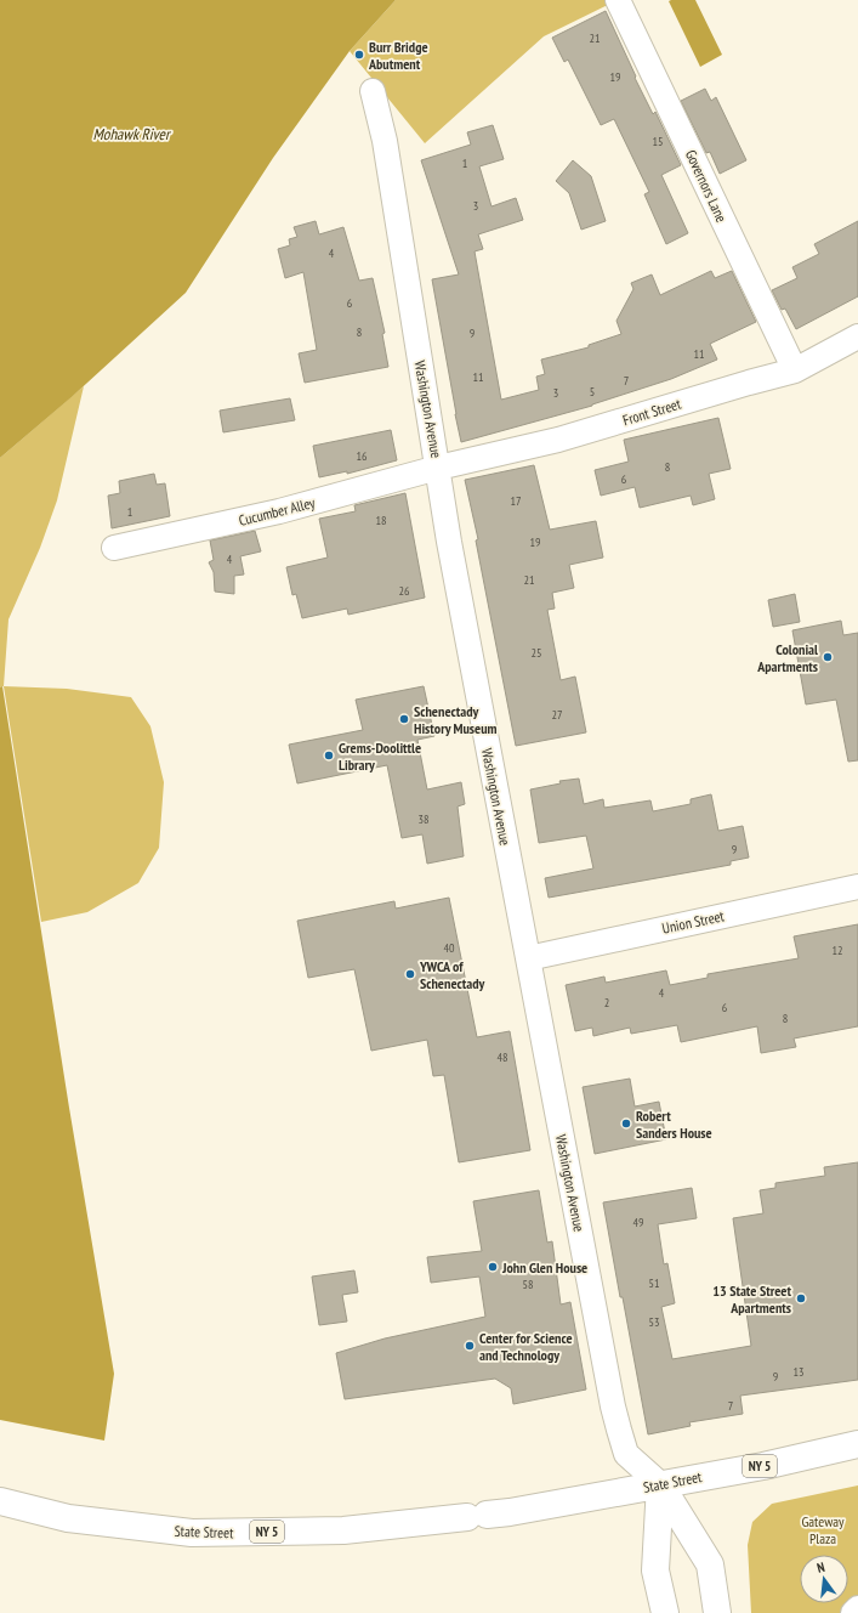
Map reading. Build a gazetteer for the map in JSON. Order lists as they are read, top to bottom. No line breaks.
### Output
{"streets":{"main road":["Washington Avenue","NY 5","State Street"],"street":["Governors Lane","Front Street","Cucumber Alley","Union Street"]},"crossings":[["Governors Lane","Front Street"],["Washington Avenue","Front Street"],["Washington Avenue","Cucumber Alley"],["Washington Avenue","Union Street"],["Washington Avenue","State Street"],["Front Street","Cucumber Alley"]],"water":["Mohawk River"],"parks":["Gateway Plaza"],"places":["Burr Bridge Abutment","Colonial Apartments","Schenectady History Museum","Grems-Doolittle Library","YWCA of Schenectady","Robert Sanders House","John Glen House","13 State Street Apartments","Center for Science and Technology"],"house_numbers":["21","19","15","1","3","4","6","8","9","11","11","7","5","3","16","8","6","17","1","18","19","4","21","26","25","27","38","9","40","12","4","2","6","8","48","49","51","58","53","13","9","7"],"north":"top"}
